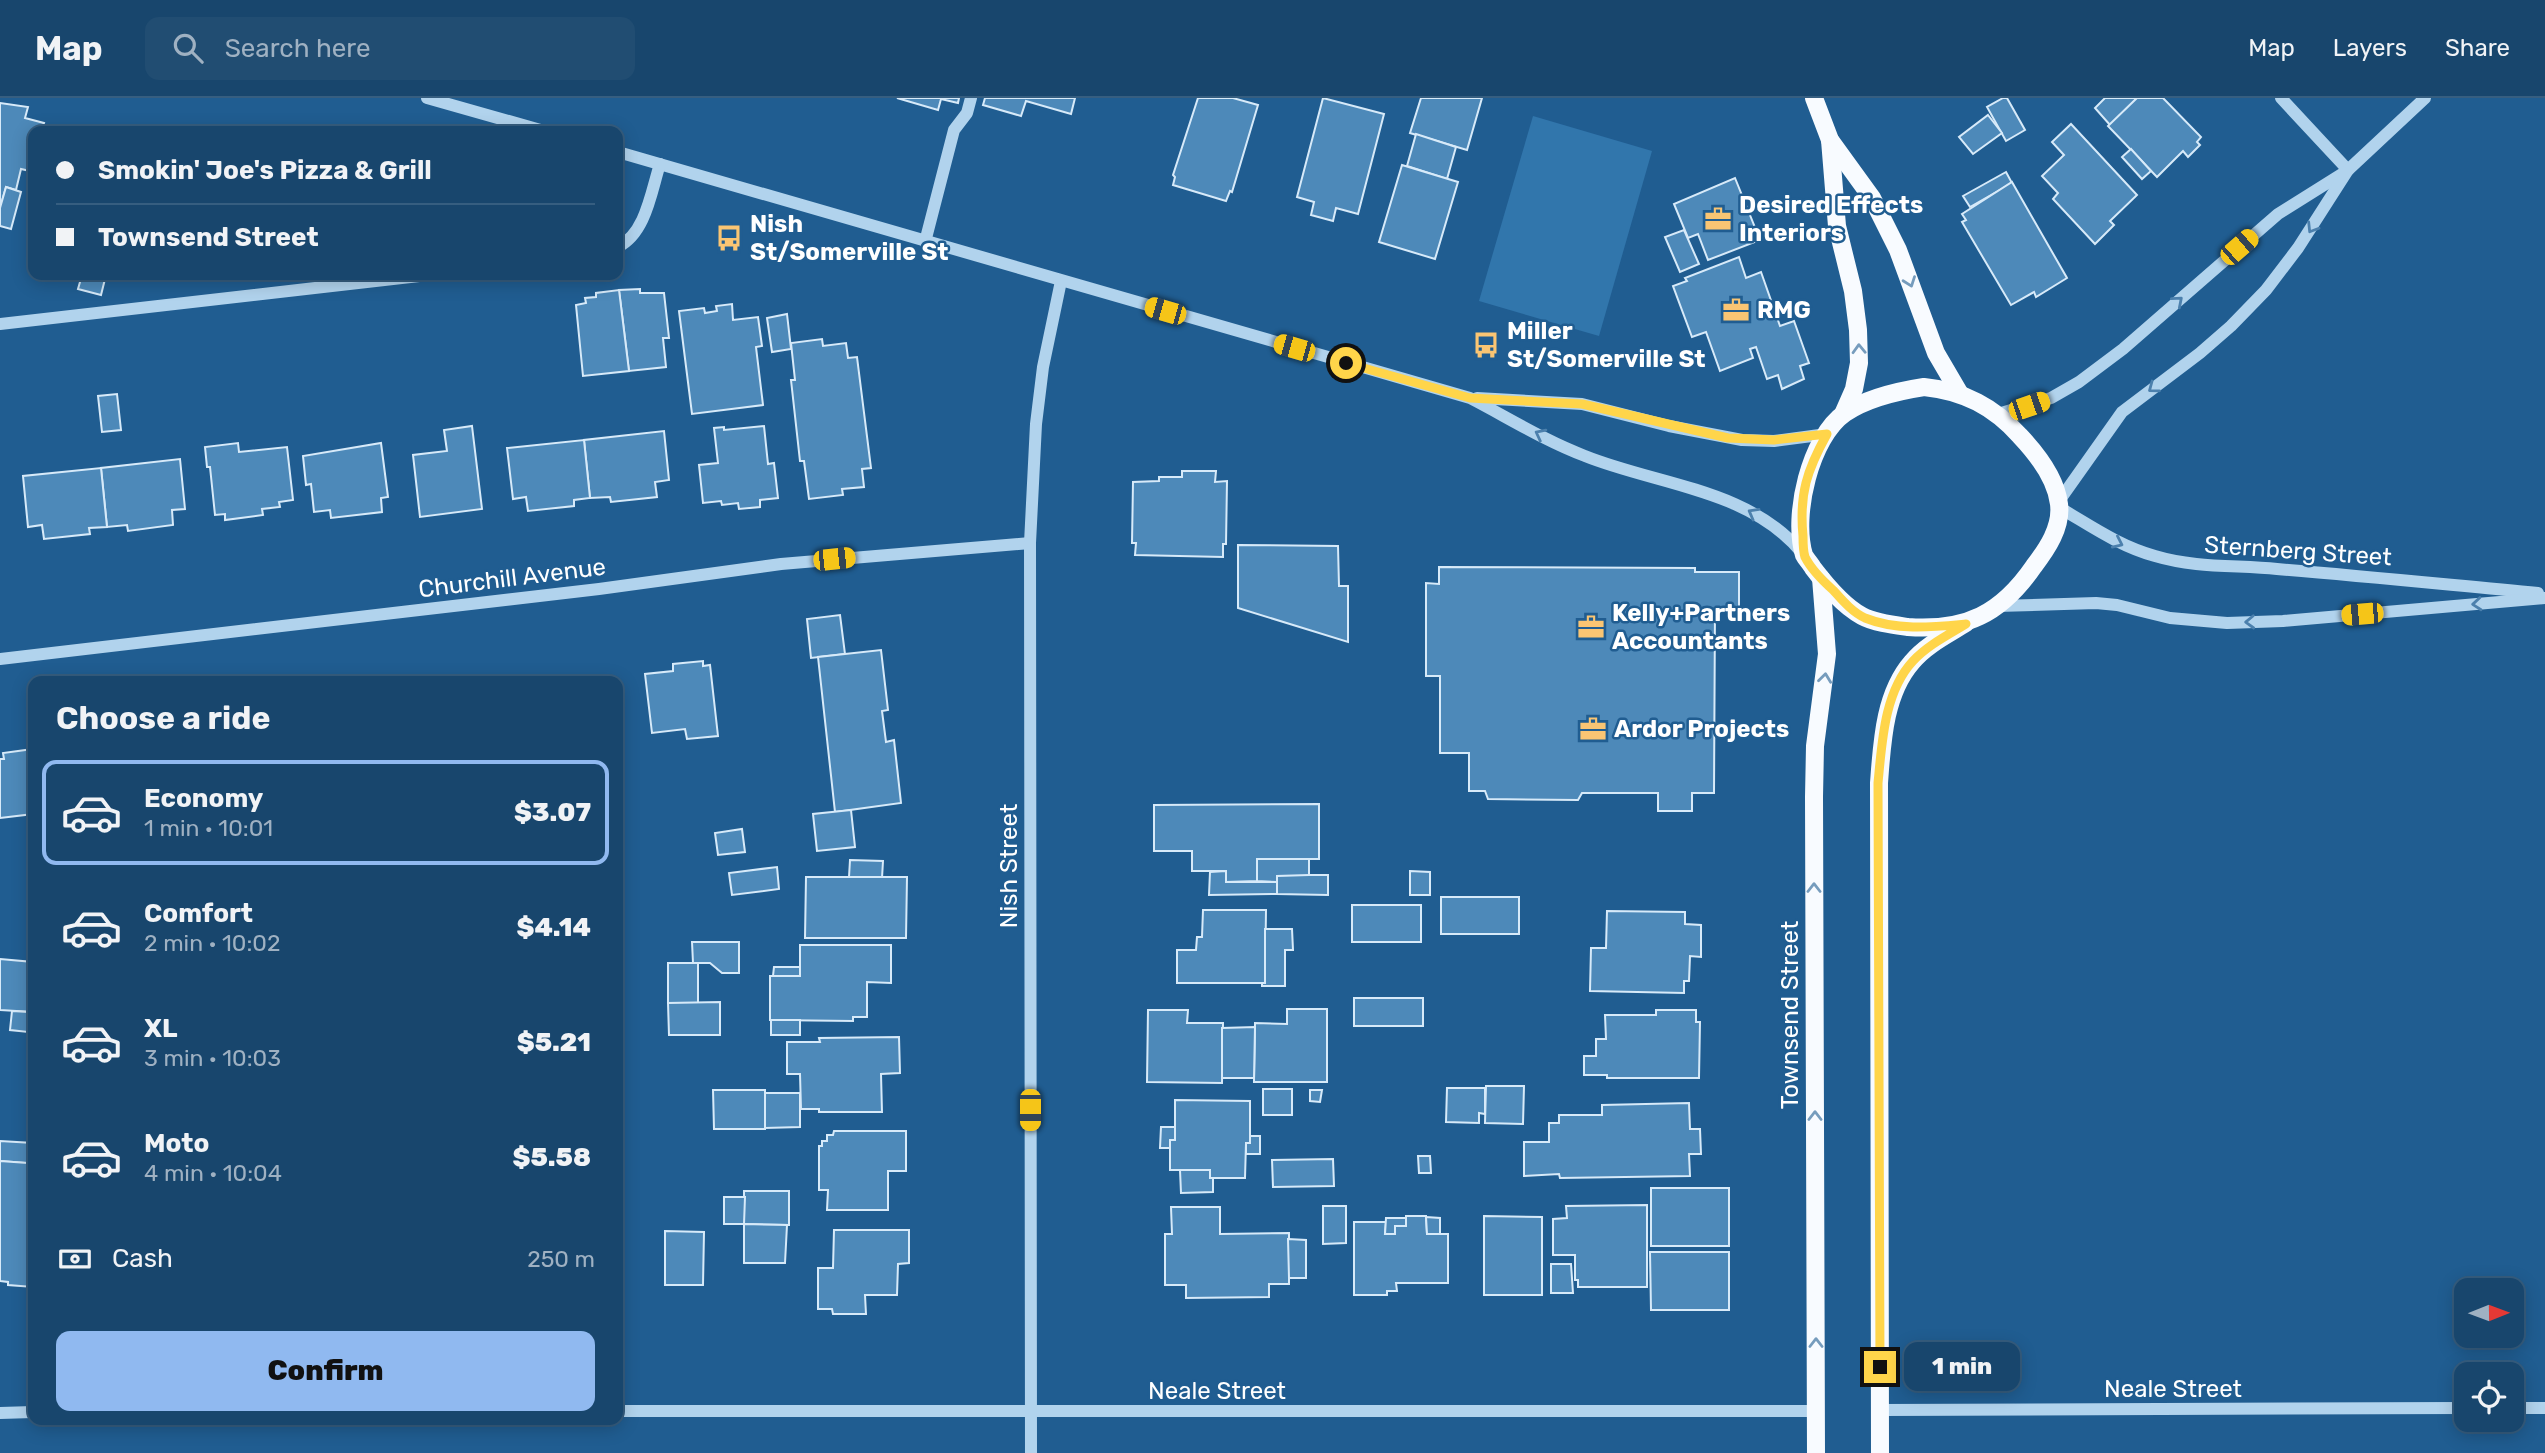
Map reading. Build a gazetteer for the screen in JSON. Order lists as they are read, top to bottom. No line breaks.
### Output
{"streets":{"main road":["Townsend Street"],"street":["Sternberg Street","Churchill Avenue","Nish Street","Neale Street"]},"crossings":[["Sternberg Street","Townsend Street"],["Churchill Avenue","Nish Street"],["Nish Street","Neale Street"],["Townsend Street","Neale Street"]],"places":{"office":["Desired Effects Interiors","RMG","Kelly+Partners Accountants","Ardor Projects"],"bus stop":["Nish St/Somerville St","Miller St/Somerville St"]},"north":"right","page":{"header":"Map","search":"Search here","nav":["Map","Layers","Share"],"banner":["Smokin' Joe's Pizza & Grill","Townsend Street"],"heading":"Choose a ride","list":[{"name":"Economy","note":"1 min · 10:01","value":"$3.07"},{"name":"Comfort","note":"2 min · 10:02","value":"$4.14"},{"name":"XL","note":"3 min · 10:03","value":"$5.21"},{"name":"Moto","note":"4 min · 10:04","value":"$5.58"}],"pay":["Cash","250 m"],"buttons":"Confirm","bubble":"1 min"}}
